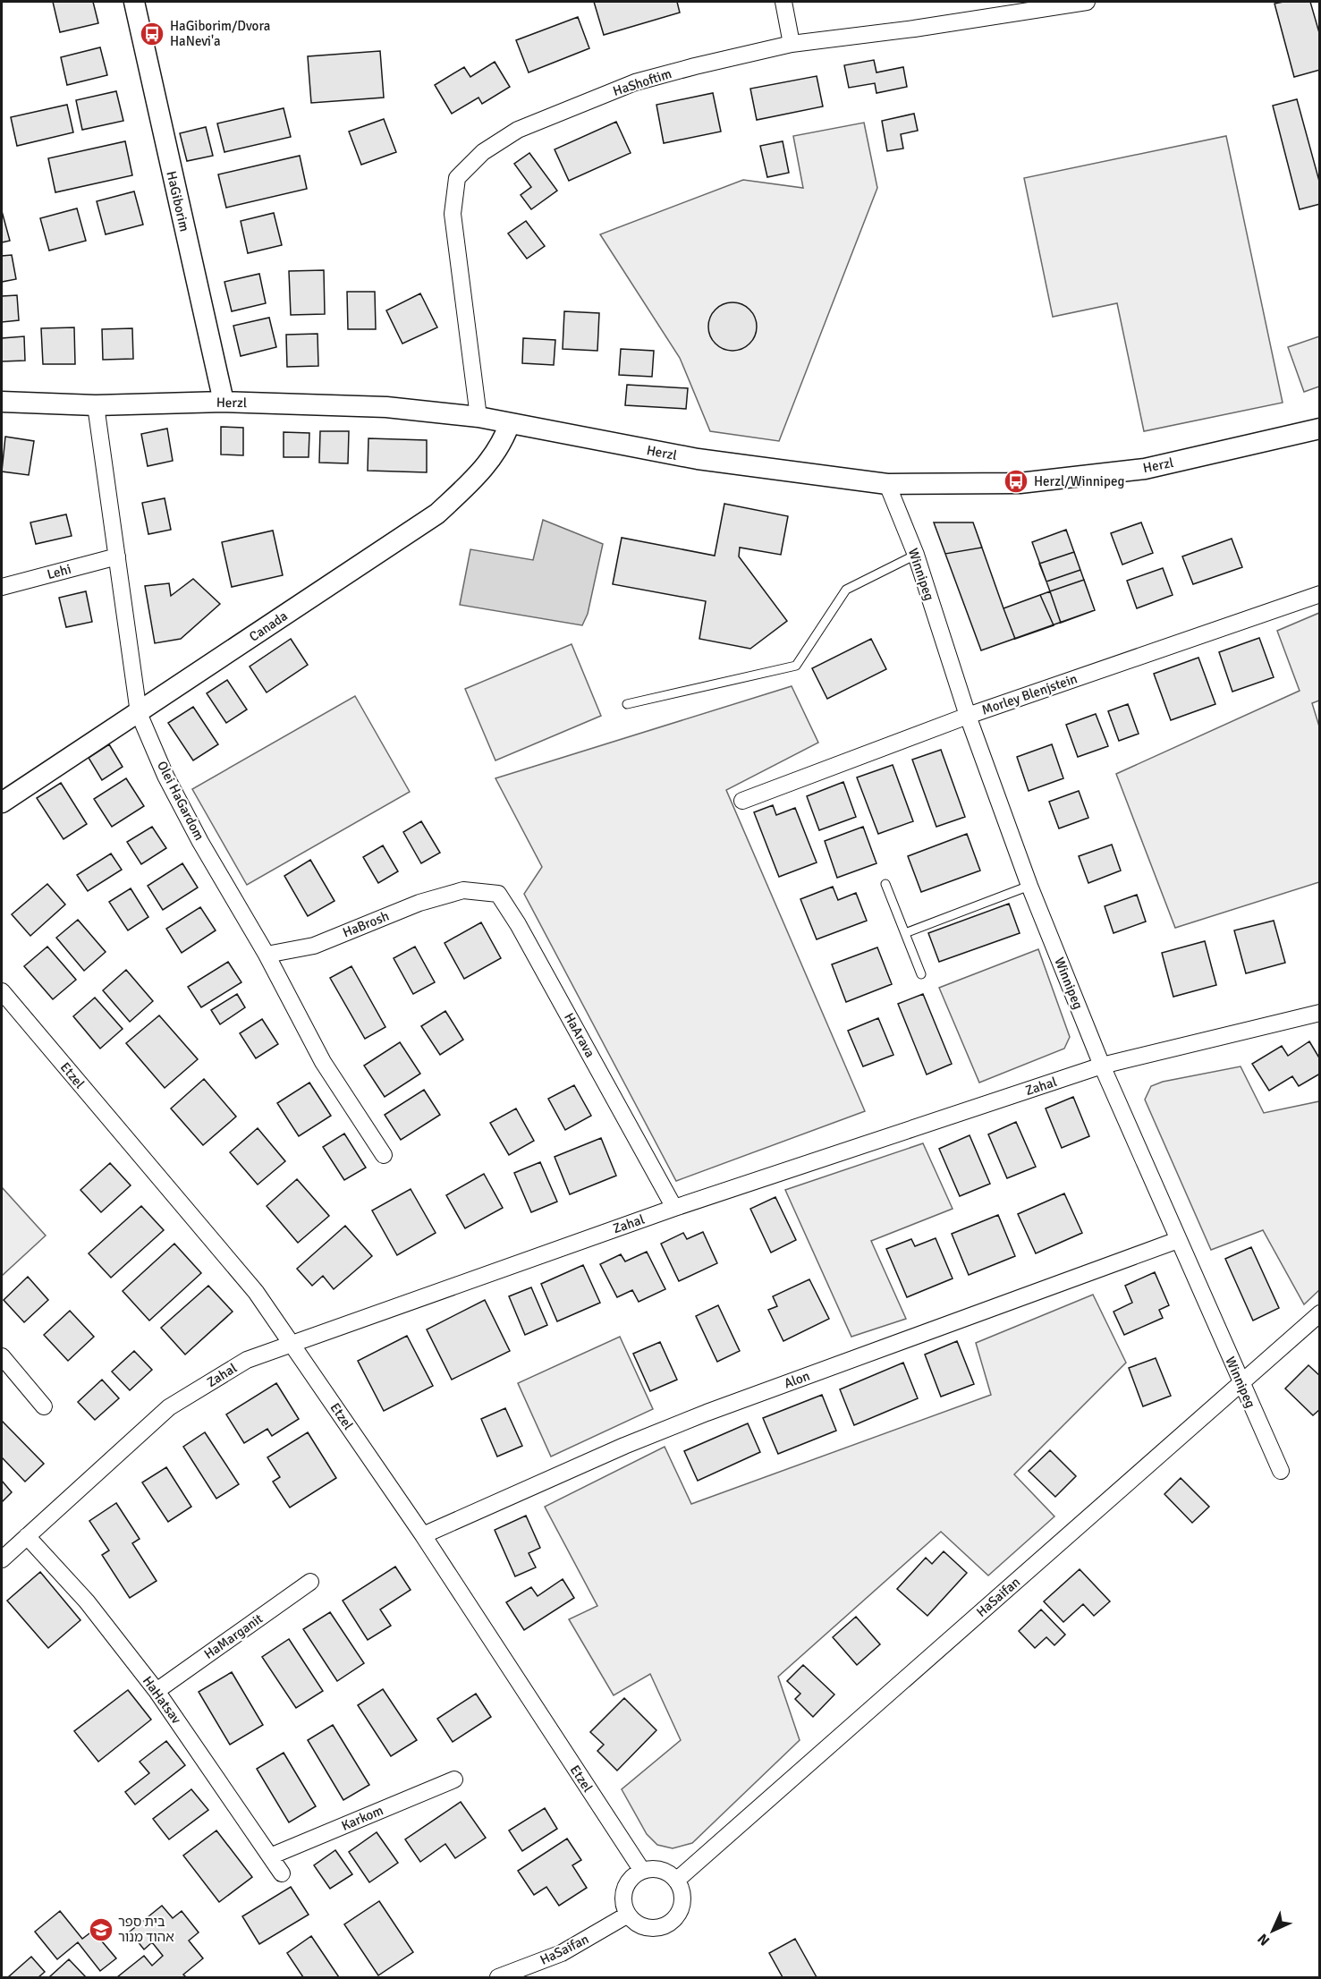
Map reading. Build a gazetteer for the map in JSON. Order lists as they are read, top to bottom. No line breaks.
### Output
{"streets":{"street":["HaShoftim","HaGiborim","Herzl","Lehi","Winnipeg","Canada","Morley Blenjstein","Olei HaGardom","HaBrosh","HaArava","Etzel","Zahal","Alon","HaSaifan","HaMarganit","HaHatsav","Karkom"]},"crossings":[["HaShoftim","Herzl"],["HaGiborim","Herzl"],["Herzl","Winnipeg"],["Herzl","Canada"],["Herzl","Olei HaGardom"],["Lehi","Olei HaGardom"],["Winnipeg","Morley Blenjstein"],["Winnipeg","Zahal"],["Winnipeg","Alon"],["Winnipeg","HaSaifan"],["Canada","Olei HaGardom"],["Olei HaGardom","HaBrosh"],["HaBrosh","HaArava"],["HaArava","Zahal"],["Etzel","Zahal"],["Etzel","Alon"],["Etzel","HaSaifan"],["Zahal","HaHatsav"],["HaMarganit","HaHatsav"],["HaHatsav","Karkom"]],"places":{"bus stop":["HaGiborim/Dvora HaNevi'a","Herzl/Winnipeg"],"school or university":["בית ספר אהוד מנור"]},"north":"bottom left"}
